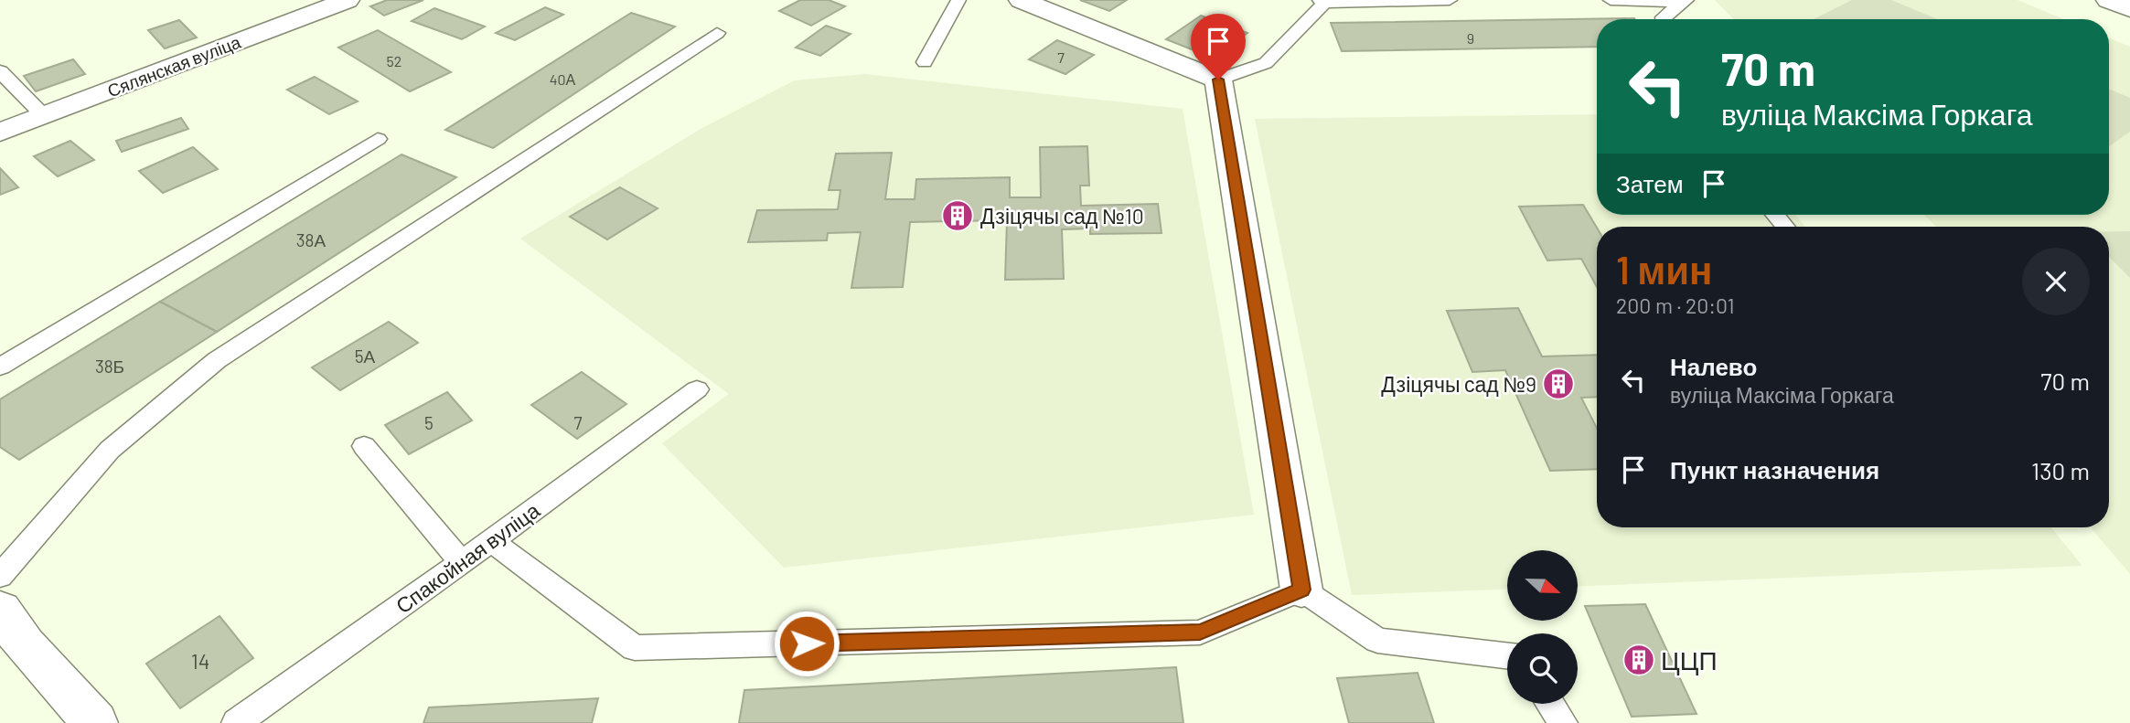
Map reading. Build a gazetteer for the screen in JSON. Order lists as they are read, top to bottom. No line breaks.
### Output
{"streets":{"street":["Сялянская вуліца"],"lane":["Спакойная вуліца"]},"places":{"building":["Дзіцячы сад №10","Дзіцячы сад №9","ЦЦП"]},"house_numbers":["9","7","52","40А","38А","5А","38Б","5","7","14"],"north":"right","page":{"turn":["70 m","вуліца Максіма Горкага"],"then":"Затем","heading":["1 мин","200 m · 20:01"],"list":[{"name":"Налево","note":"вуліца Максіма Горкага","value":"70 m"},{"name":"Пункт назначения","value":"130 m"}]}}
